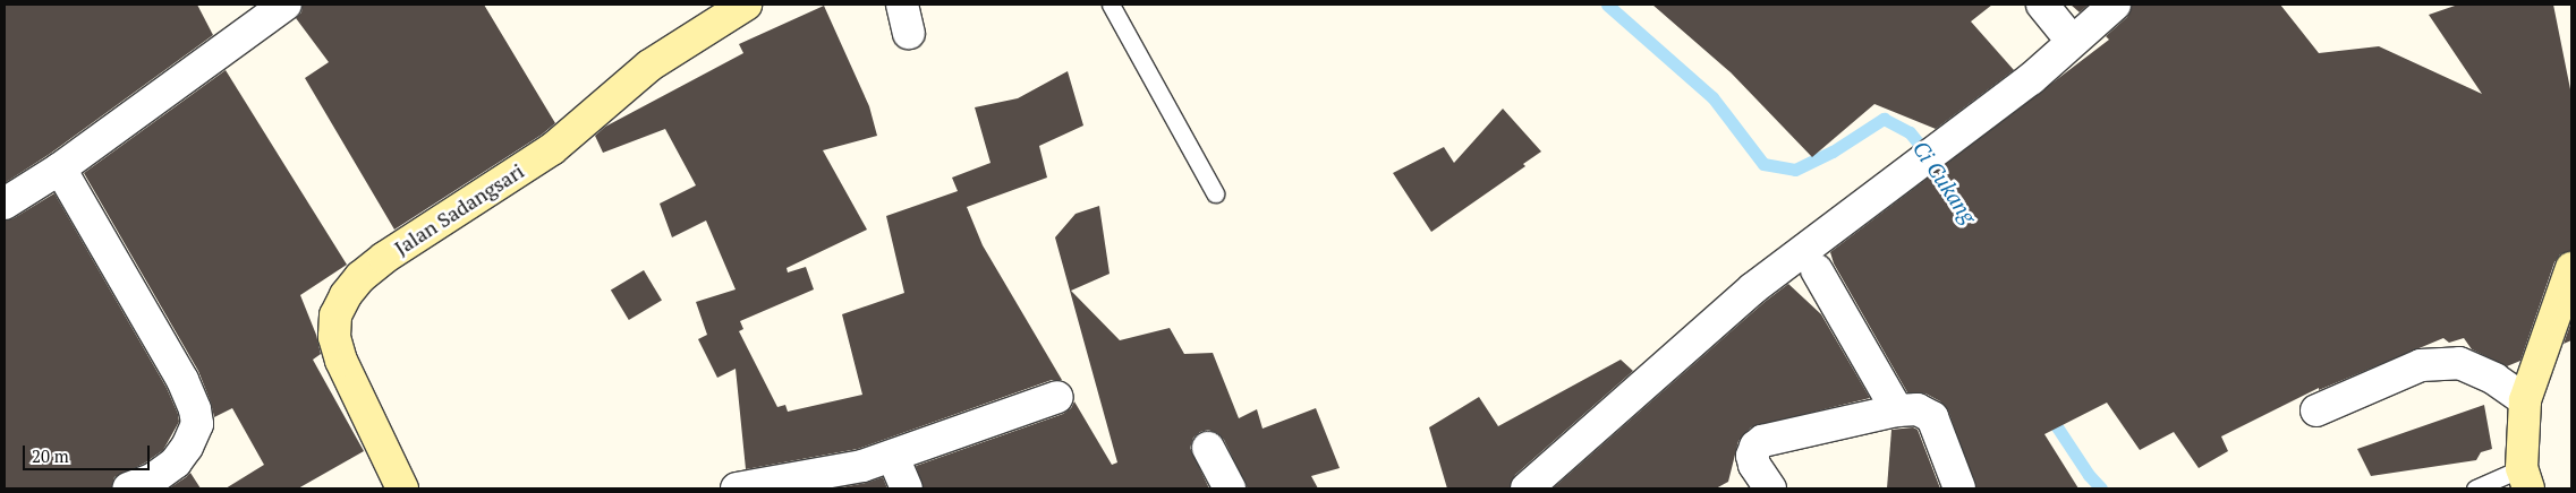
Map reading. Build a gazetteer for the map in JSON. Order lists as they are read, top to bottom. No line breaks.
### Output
{"streets":{"street":["Jalan Sadangsari"]},"water":["Ci Cukang"],"scale_bar":"20 m"}
